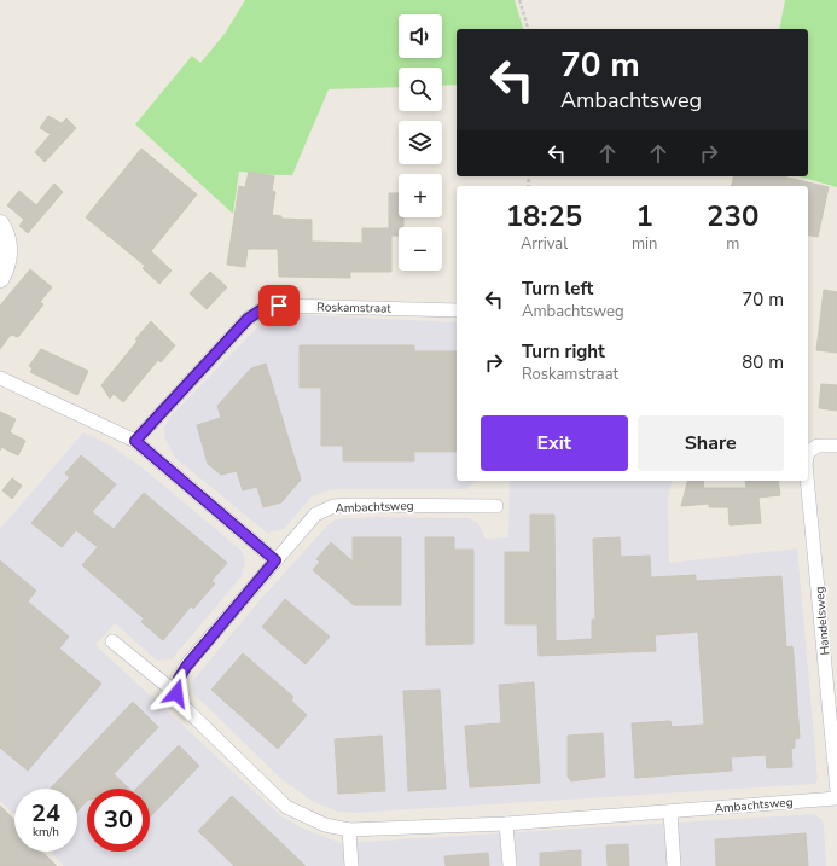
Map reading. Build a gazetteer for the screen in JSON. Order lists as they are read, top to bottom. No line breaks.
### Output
{"streets":{"street":["Roskamstraat","Ambachtsweg","Handelsweg"]},"page":{"map_buttons":["+","−"],"turn":["70 m","Ambachtsweg"],"eta":["18:25","Arrival","1","min","230","m"],"list":[{"name":"Turn left","note":"Ambachtsweg","value":"70 m"},{"name":"Turn right","note":"Roskamstraat","value":"80 m"}],"buttons":["Exit","Share"],"speed":"24 km/h","limit":"30"}}
